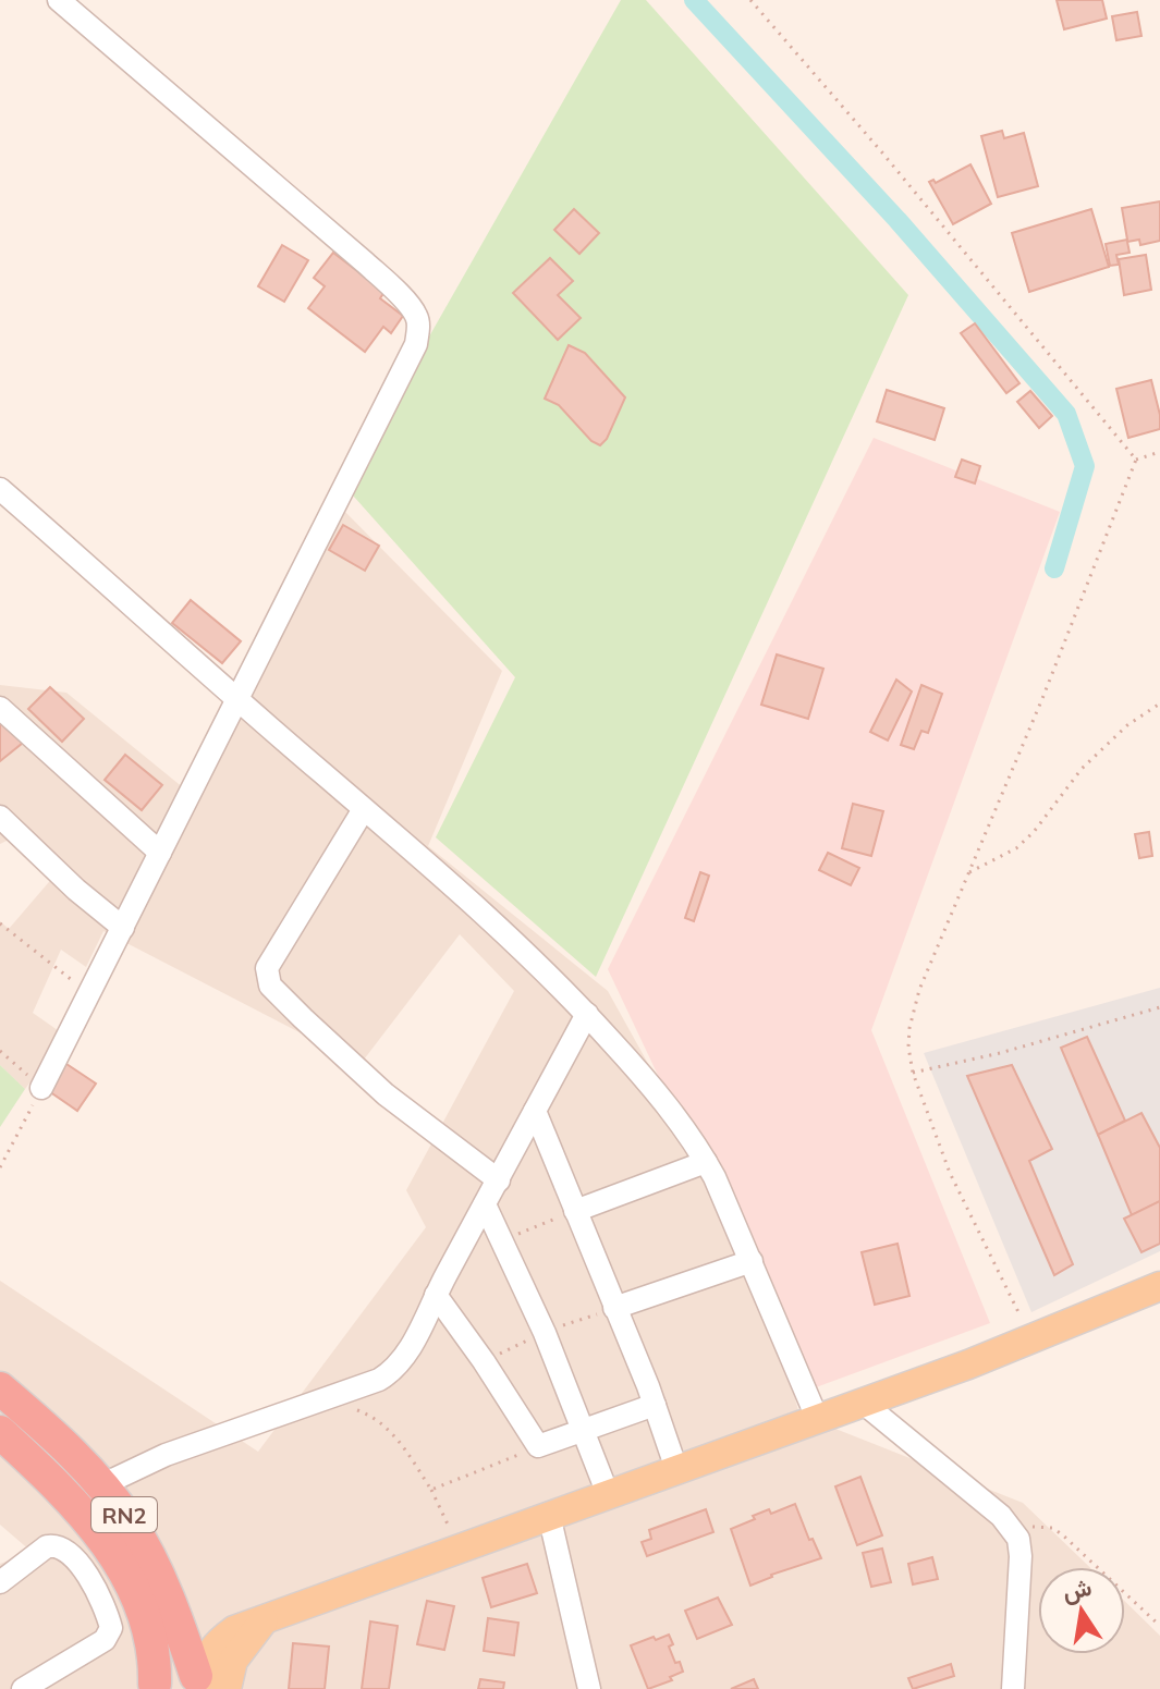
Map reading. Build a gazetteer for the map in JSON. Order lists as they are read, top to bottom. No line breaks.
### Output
{"streets":{"highway":["RN2"]},"north":"top"}
